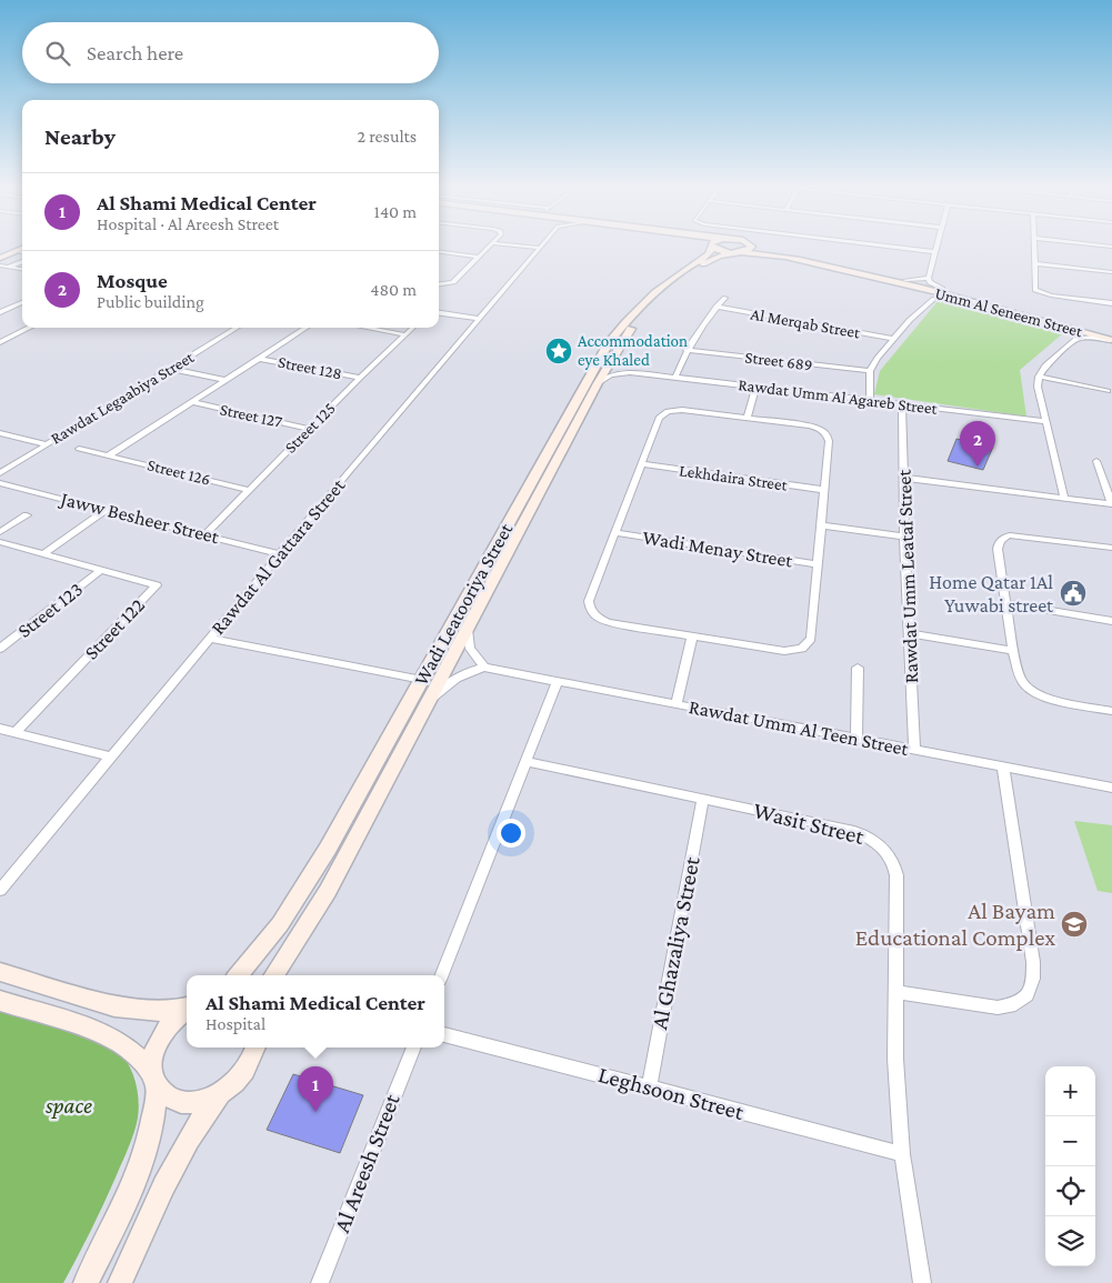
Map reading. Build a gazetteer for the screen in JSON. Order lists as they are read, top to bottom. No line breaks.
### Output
{"streets":{"street":["Umm Al Seneem Street","Al Merqab Street","Street 689","Street 128","Rawdat Umm Al Agareb Street","Rawdat Legaabiya Street","Street 127","Street 125","Street 126","Lekhdaira Street","Jaww Besheer Street","Wadi Menay Street","Rawdat Al Gattara Street","Rawdat Umm Leataf Street","Wadi Leatooriya Street","Street 123","Street 122","Rawdat Umm Al Teen Street","Wasit Street","Al Ghazaliya Street","Leghsoon Street","Al Areesh Street"]},"crossings":[["Umm Al Seneem Street","Wadi Leatooriya Street"],["Street 128","Street 125"],["Street 128","Street 126"],["Rawdat Umm Al Agareb Street","Rawdat Umm Leataf Street"],["Rawdat Umm Al Agareb Street","Wadi Leatooriya Street"],["Street 127","Street 125"],["Street 127","Street 126"],["Street 125","Street 126"],["Street 125","Jaww Besheer Street"],["Jaww Besheer Street","Rawdat Al Gattara Street"],["Rawdat Umm Leataf Street","Rawdat Umm Al Teen Street"],["Wadi Leatooriya Street","Rawdat Umm Al Teen Street"],["Street 123","Street 122"],["Wasit Street","Al Ghazaliya Street"],["Wasit Street","Leghsoon Street"],["Al Ghazaliya Street","Leghsoon Street"]],"parks":["space"],"places":{"place":["Accommodation eye Khaled"],"public building":["Home Qatar 1Al Yuwabi street"],"school or university":["Al Bayam Educational Complex"]},"page":{"search":"Search here","heading":["Nearby","2 results"],"list":[{"mark":"1","name":"Al Shami Medical Center","note":"Hospital · Al Areesh Street","value":"140 m"},{"mark":"2","name":"Mosque","note":"Public building","value":"480 m"}],"pins":["2","1"],"popup":["Al Shami Medical Center","Hospital"],"map_buttons":["+","−"]}}
